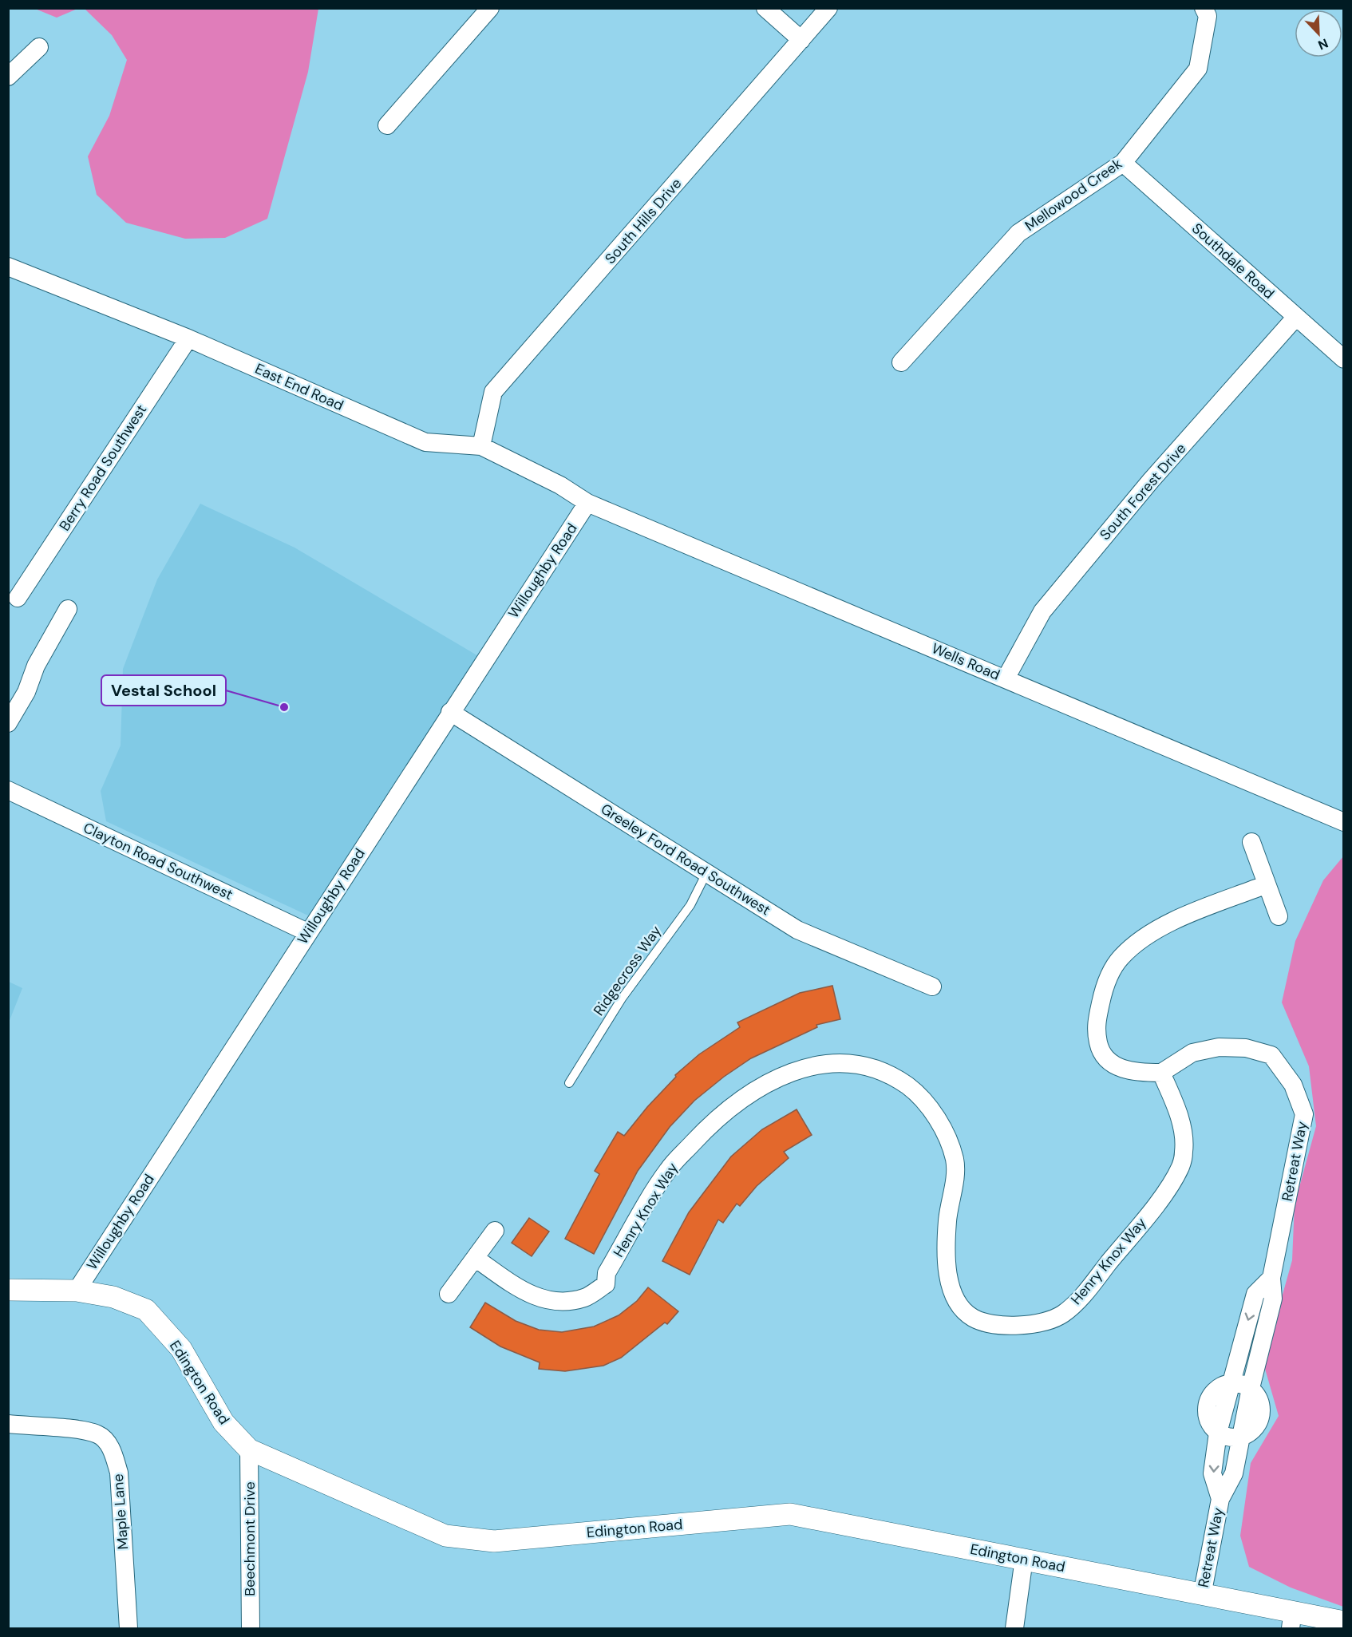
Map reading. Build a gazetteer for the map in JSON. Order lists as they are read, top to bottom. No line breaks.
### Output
{"streets":{"street":["Mellowood Creek","South Hills Drive","Southdale Road","East End Road","Berry Road Southwest","South Forest Drive","Willoughby Road","Wells Road","Greeley Ford Road Southwest","Clayton Road Southwest","Retreat Way","Henry Knox Way","Edington Road","Maple Lane","Beechmont Drive"],"lane":["Ridgecross Way"]},"crossings":[["Mellowood Creek","Southdale Road"],["South Hills Drive","East End Road"],["Southdale Road","South Forest Drive"],["East End Road","Berry Road Southwest"],["East End Road","Willoughby Road"],["East End Road","Wells Road"],["South Forest Drive","Wells Road"],["Willoughby Road","Wells Road"],["Willoughby Road","Greeley Ford Road Southwest"],["Willoughby Road","Clayton Road Southwest"],["Willoughby Road","Edington Road"],["Greeley Ford Road Southwest","Ridgecross Way"],["Retreat Way","Henry Knox Way"],["Retreat Way","Edington Road"],["Edington Road","Beechmont Drive"]],"places":["Vestal School"],"north":"bottom right"}
